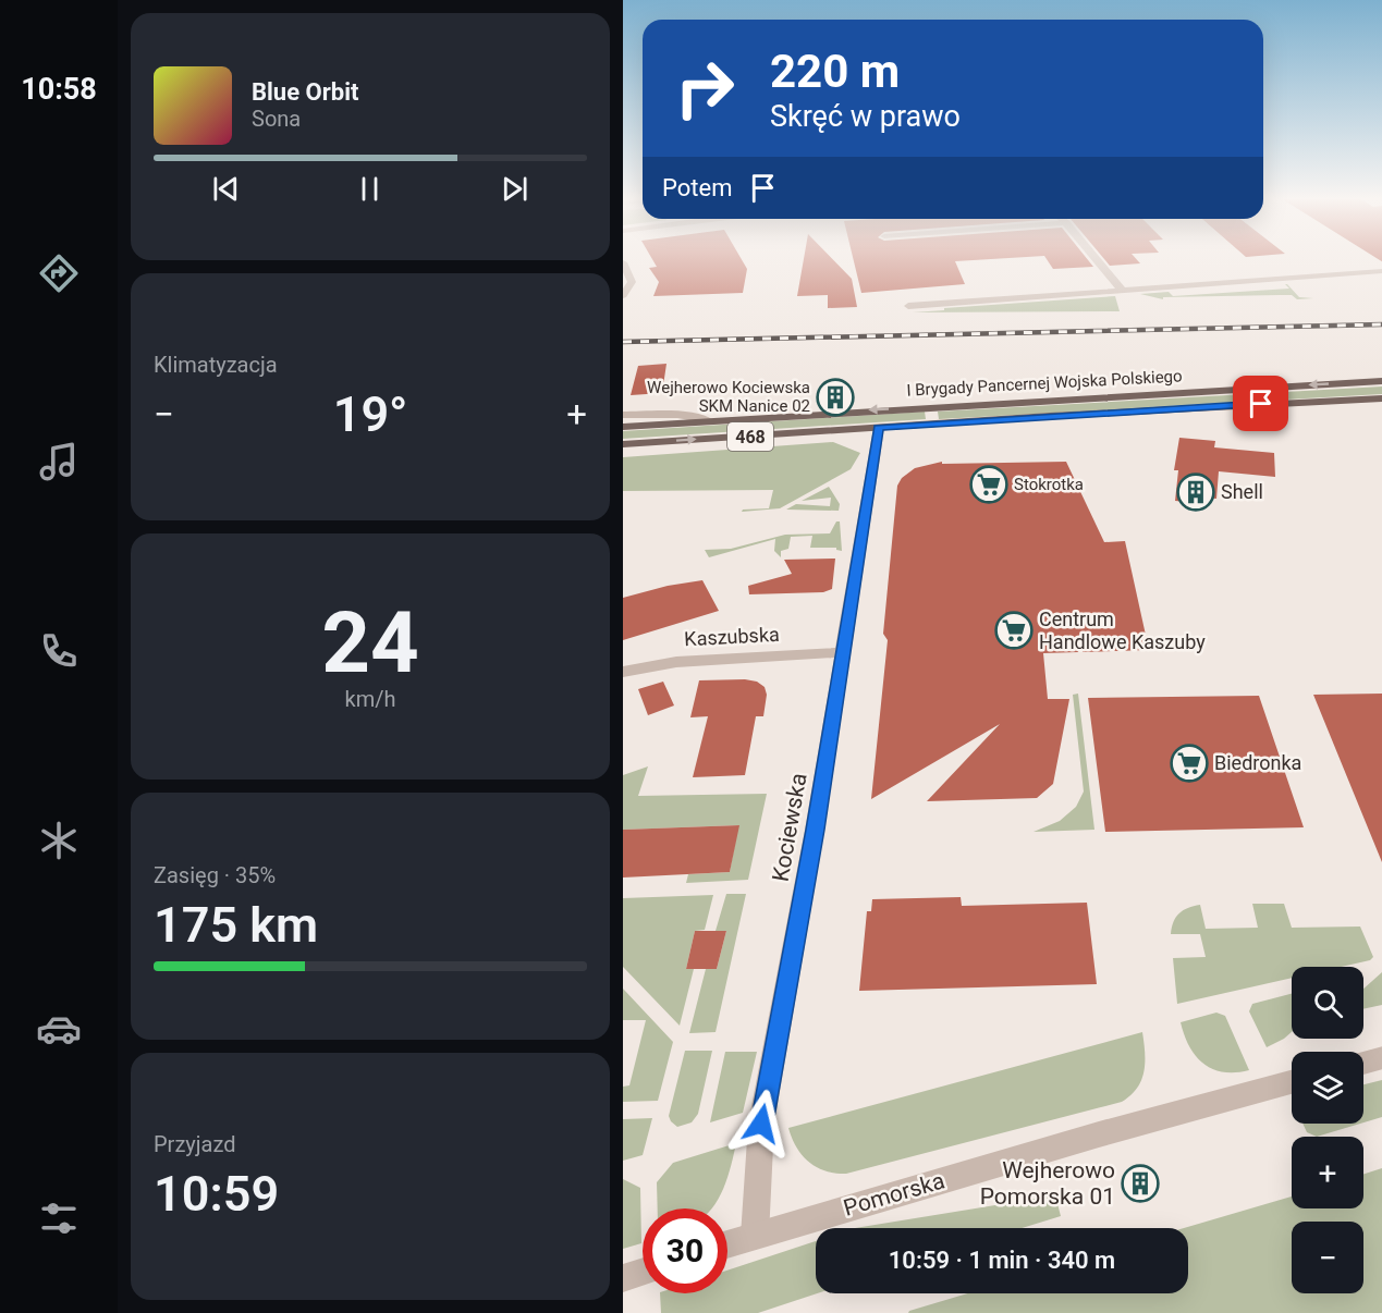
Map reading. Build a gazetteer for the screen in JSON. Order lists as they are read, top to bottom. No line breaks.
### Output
{"streets":{"main road":["I Brygady Pancernej Wojska Polskiego","468"],"street":["Kaszubska","Kociewska","Pomorska"]},"crossings":[["I Brygady Pancernej Wojska Polskiego","Kociewska"],["Kaszubska","Kociewska"],["Kociewska","Pomorska"]],"places":{"building":["Wejherowo Kociewska SKM Nanice 02","Shell","Wejherowo Pomorska 01"],"supermarket":["Stokrotka","Centrum Handlowe Kaszuby","Biedronka"]},"page":{"tabs":"10:58","turn":["220 m","Skręć w prawo"],"song":["Blue Orbit","Sona"],"then":"Potem","tile":["Klimatyzacja",["24","km/h"],["Zasięg · 35%","175 km"],["Przyjazd","10:59"]],"heat":["−","19°","+"],"map_buttons":["+","−"],"limit":"30","trip":"10:59 · 1 min · 340 m"}}
